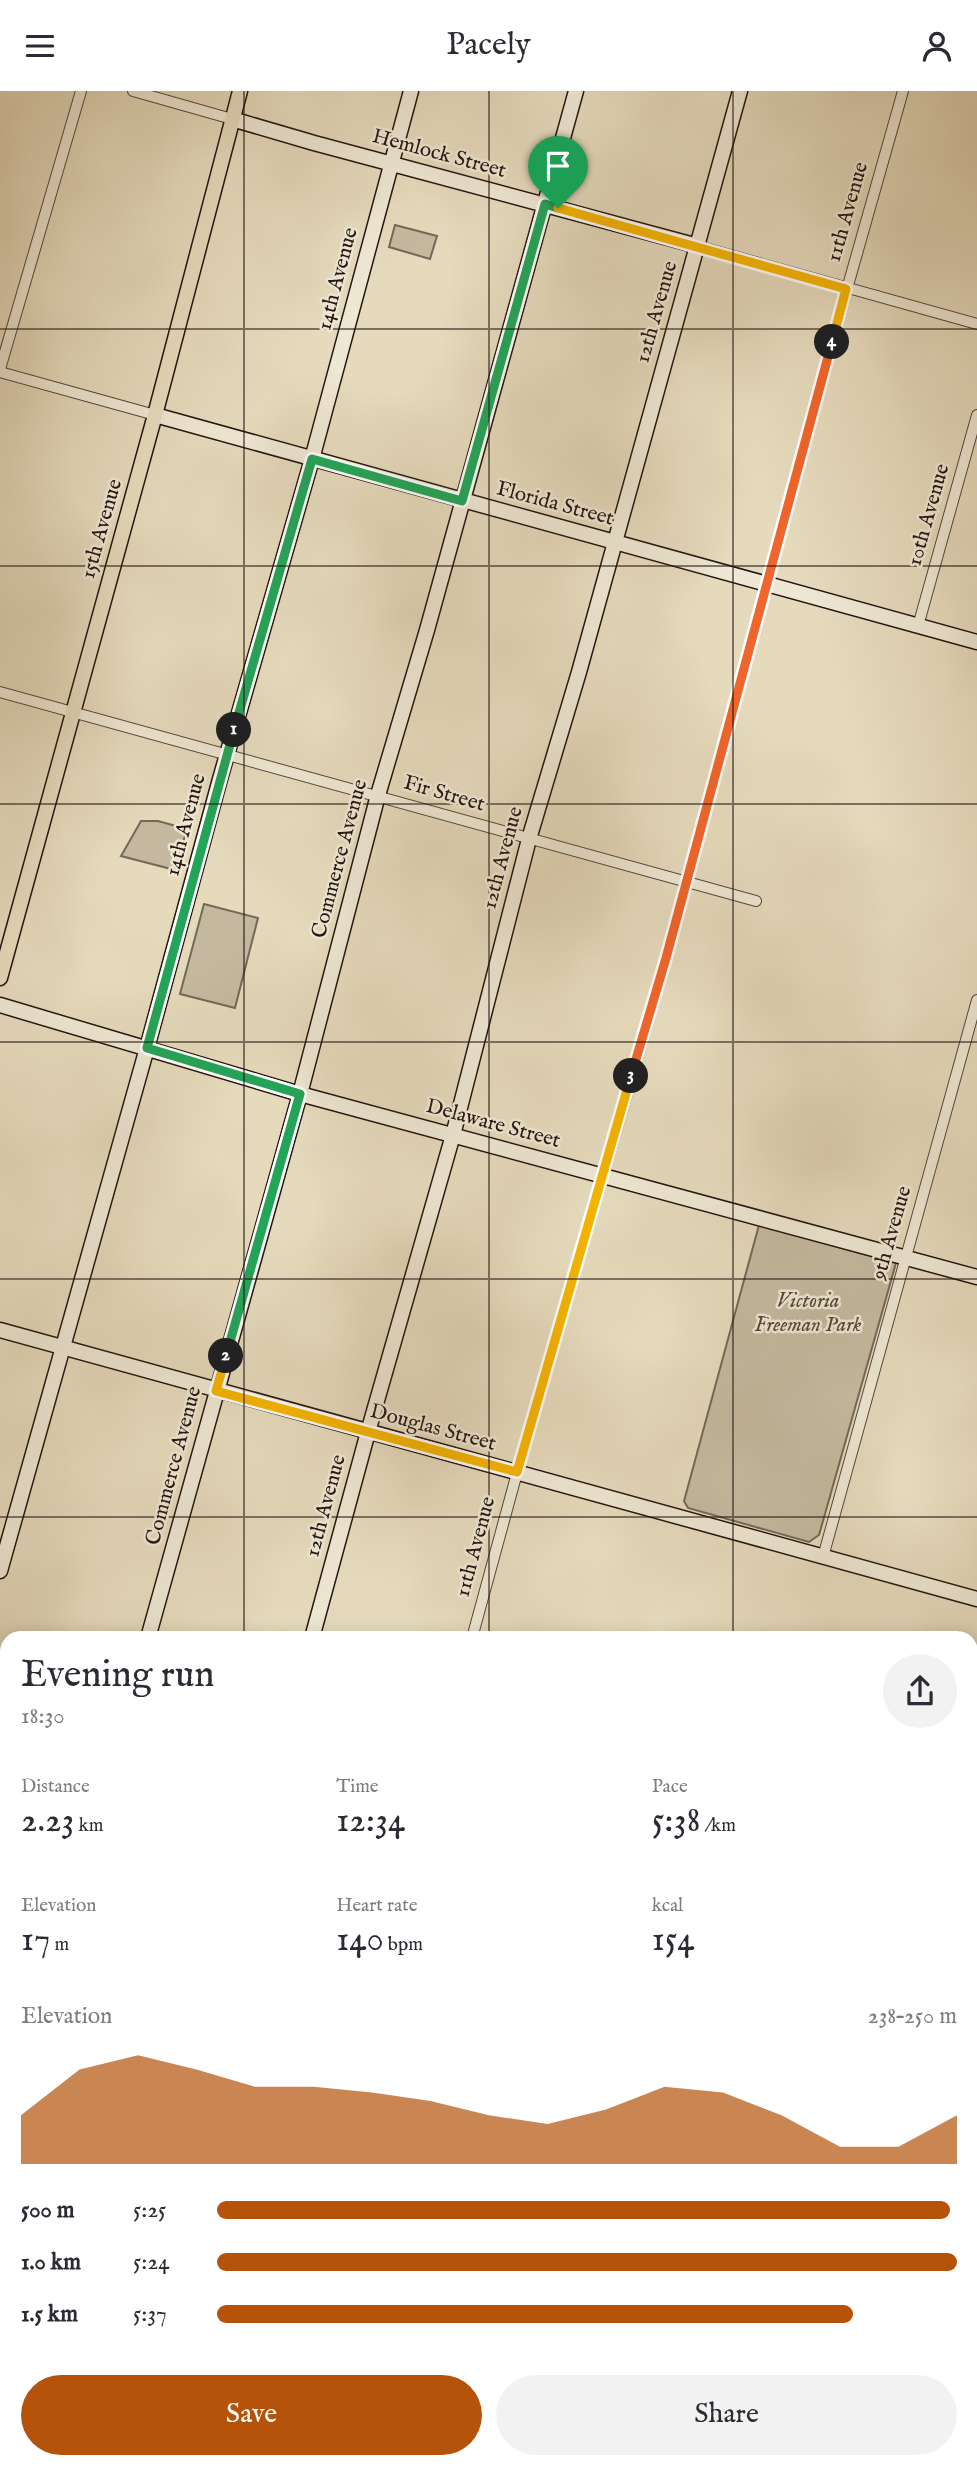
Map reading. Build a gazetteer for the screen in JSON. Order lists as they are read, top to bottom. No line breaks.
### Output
{"streets":{"main road":["15th Avenue"],"street":["Hemlock Street","11th Avenue","14th Avenue","12th Avenue","Florida Street","10th Avenue","Fir Street","Commerce Avenue","Delaware Street","9th Avenue","Douglas Street"]},"crossings":[["Hemlock Street","11th Avenue"],["Hemlock Street","14th Avenue"],["Hemlock Street","12th Avenue"],["Hemlock Street","15th Avenue"],["Hemlock Street","Commerce Avenue"],["11th Avenue","Florida Street"],["11th Avenue","Fir Street"],["11th Avenue","Delaware Street"],["11th Avenue","Douglas Street"],["14th Avenue","Florida Street"],["14th Avenue","Fir Street"],["14th Avenue","Delaware Street"],["14th Avenue","Douglas Street"],["12th Avenue","Florida Street"],["12th Avenue","Fir Street"],["12th Avenue","Delaware Street"],["12th Avenue","Douglas Street"],["Florida Street","10th Avenue"],["Florida Street","15th Avenue"],["Florida Street","Commerce Avenue"],["15th Avenue","Fir Street"],["Fir Street","Commerce Avenue"],["Commerce Avenue","Delaware Street"],["Commerce Avenue","Douglas Street"],["Delaware Street","9th Avenue"],["9th Avenue","Douglas Street"]],"parks":["Victoria Freeman Park"],"page":{"header":"Pacely","pins":["4","1","3","2"],"heading":["Evening run","18:30"],"stats":[["Distance","2.23 km"],["Time","12:34"],["Pace","5:38 /km"],["Elevation","17 m"],["Heart rate","140 bpm"],["kcal","154"]],"chart":["Elevation","238–250 m"],"list":[{"name":"500 m","note":"5:25"},{"name":"1.0 km","note":"5:24"},{"name":"1.5 km","note":"5:37"}],"buttons":["Save","Share"]}}
